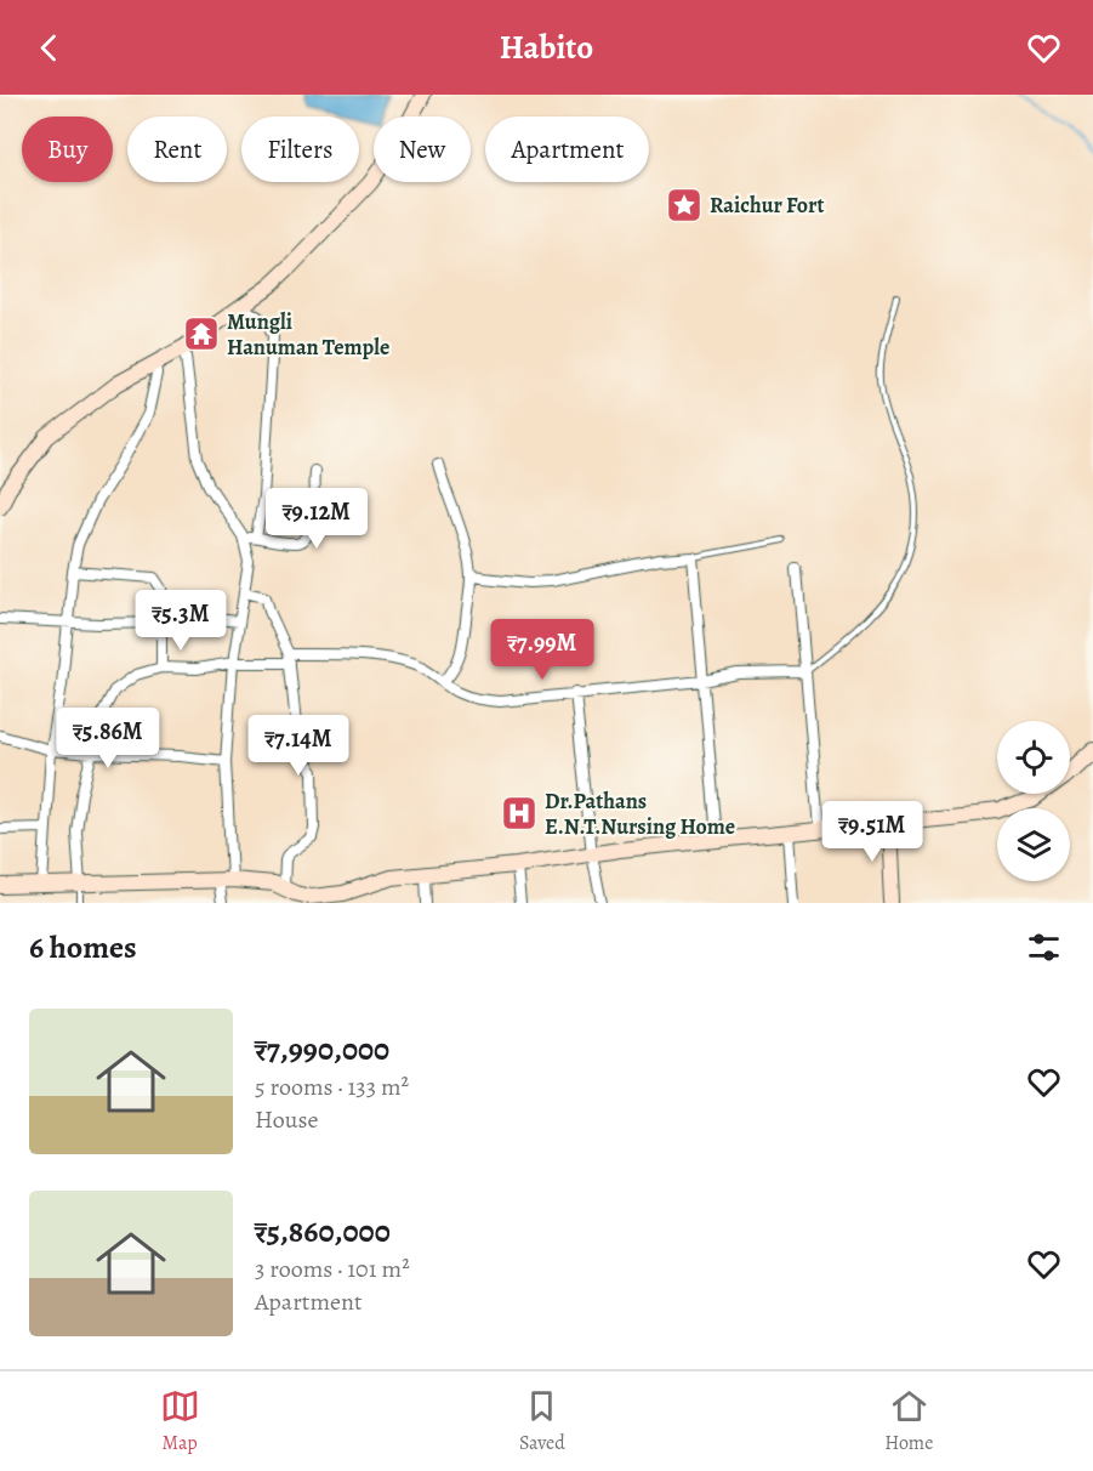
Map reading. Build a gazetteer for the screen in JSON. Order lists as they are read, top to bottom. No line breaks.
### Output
{"places":{"place":["Raichur Fort"],"temple":["Mungli Hanuman Temple"],"hospital":["Dr.Pathans E.N.T.Nursing Home"]},"page":{"header":"Habito","chip":["Buy","Rent","Filters","New","Apartment"],"price":["₹9.12M","₹5.3M","₹7.99M","₹5.86M","₹7.14M","₹9.51M"],"heading":"6 homes","list":[{"name":"₹7,990,000","note":"5 rooms · 133 m² · House"},{"name":"₹5,860,000","note":"3 rooms · 101 m² · Apartment"}],"tabs":["Map","Saved","Home"]}}
